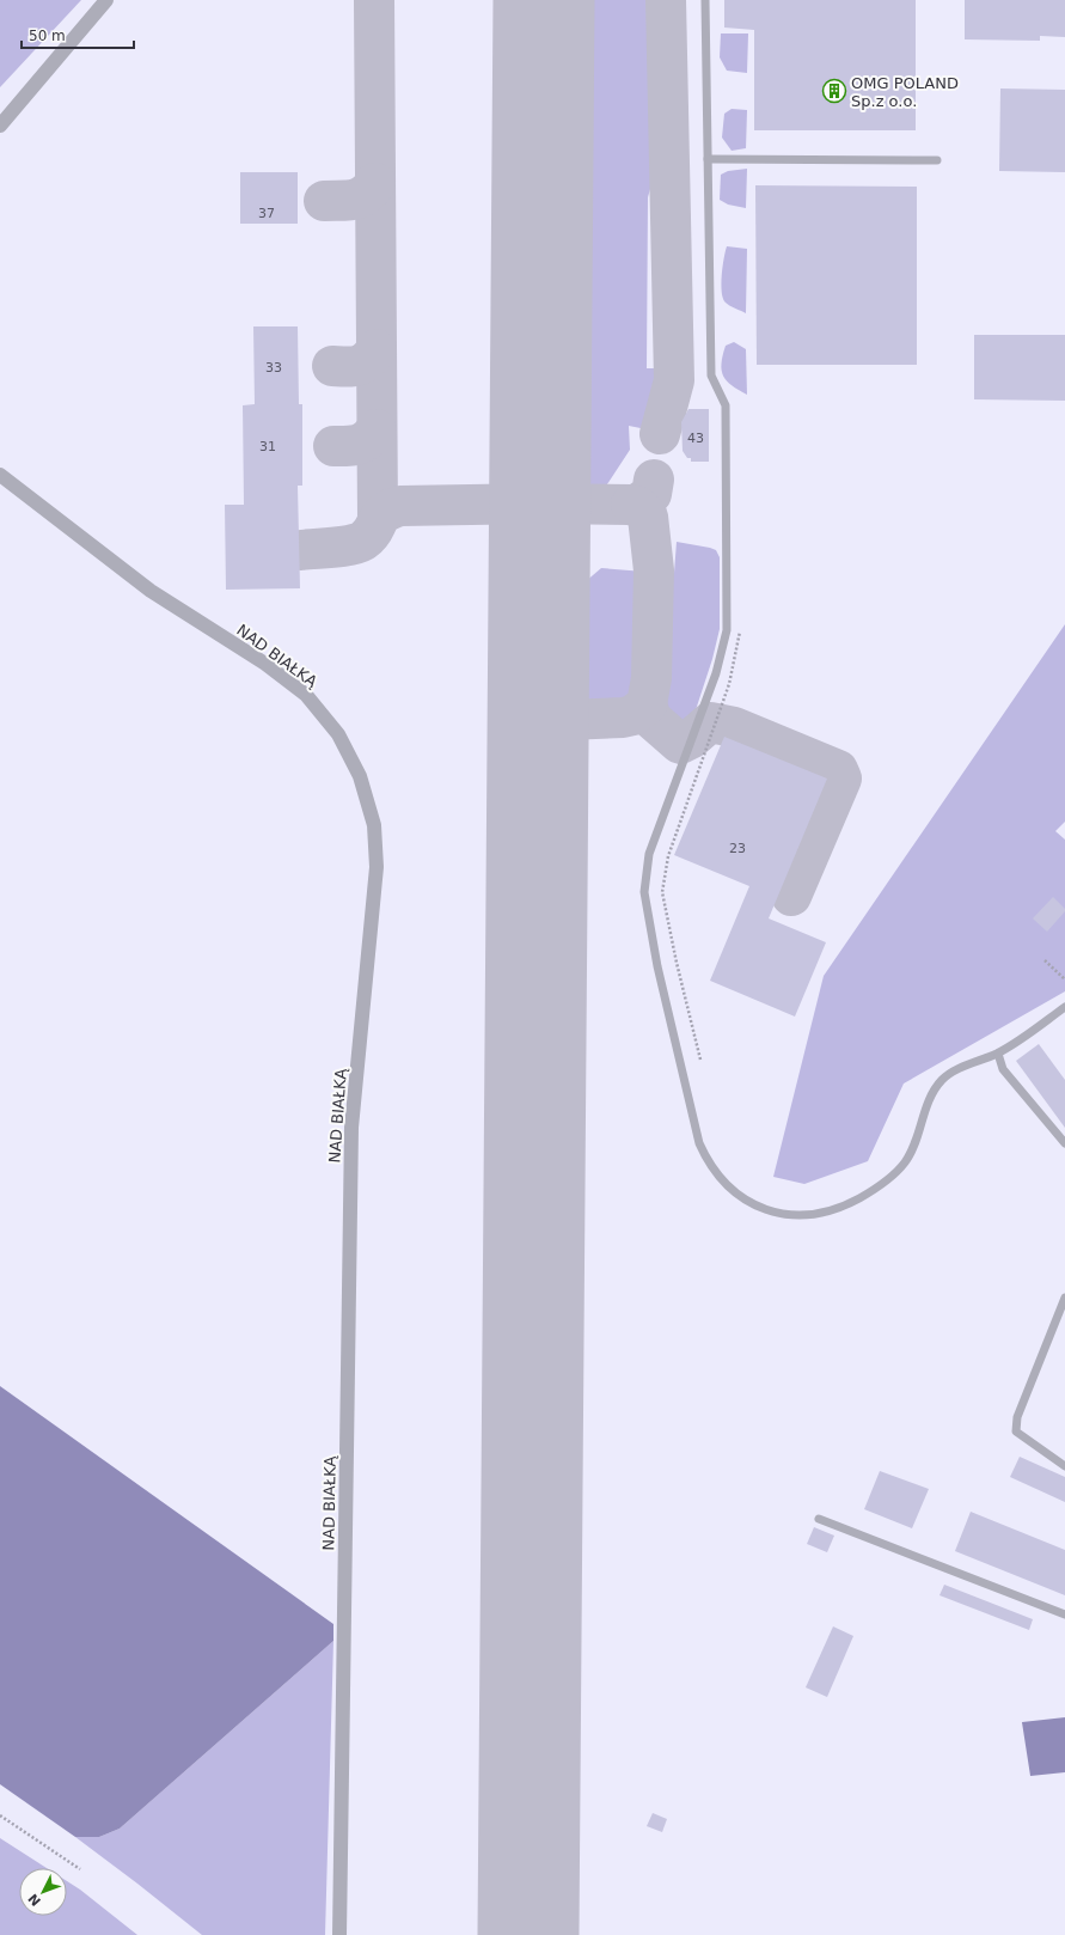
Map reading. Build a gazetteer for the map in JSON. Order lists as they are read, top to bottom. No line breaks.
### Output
{"streets":{"street":["NAD BIAŁKĄ"]},"places":{"building":["OMG POLAND Sp.z o.o."]},"house_numbers":["37","33","43","31","23"],"scale_bar":"50 m","north":"bottom left"}
